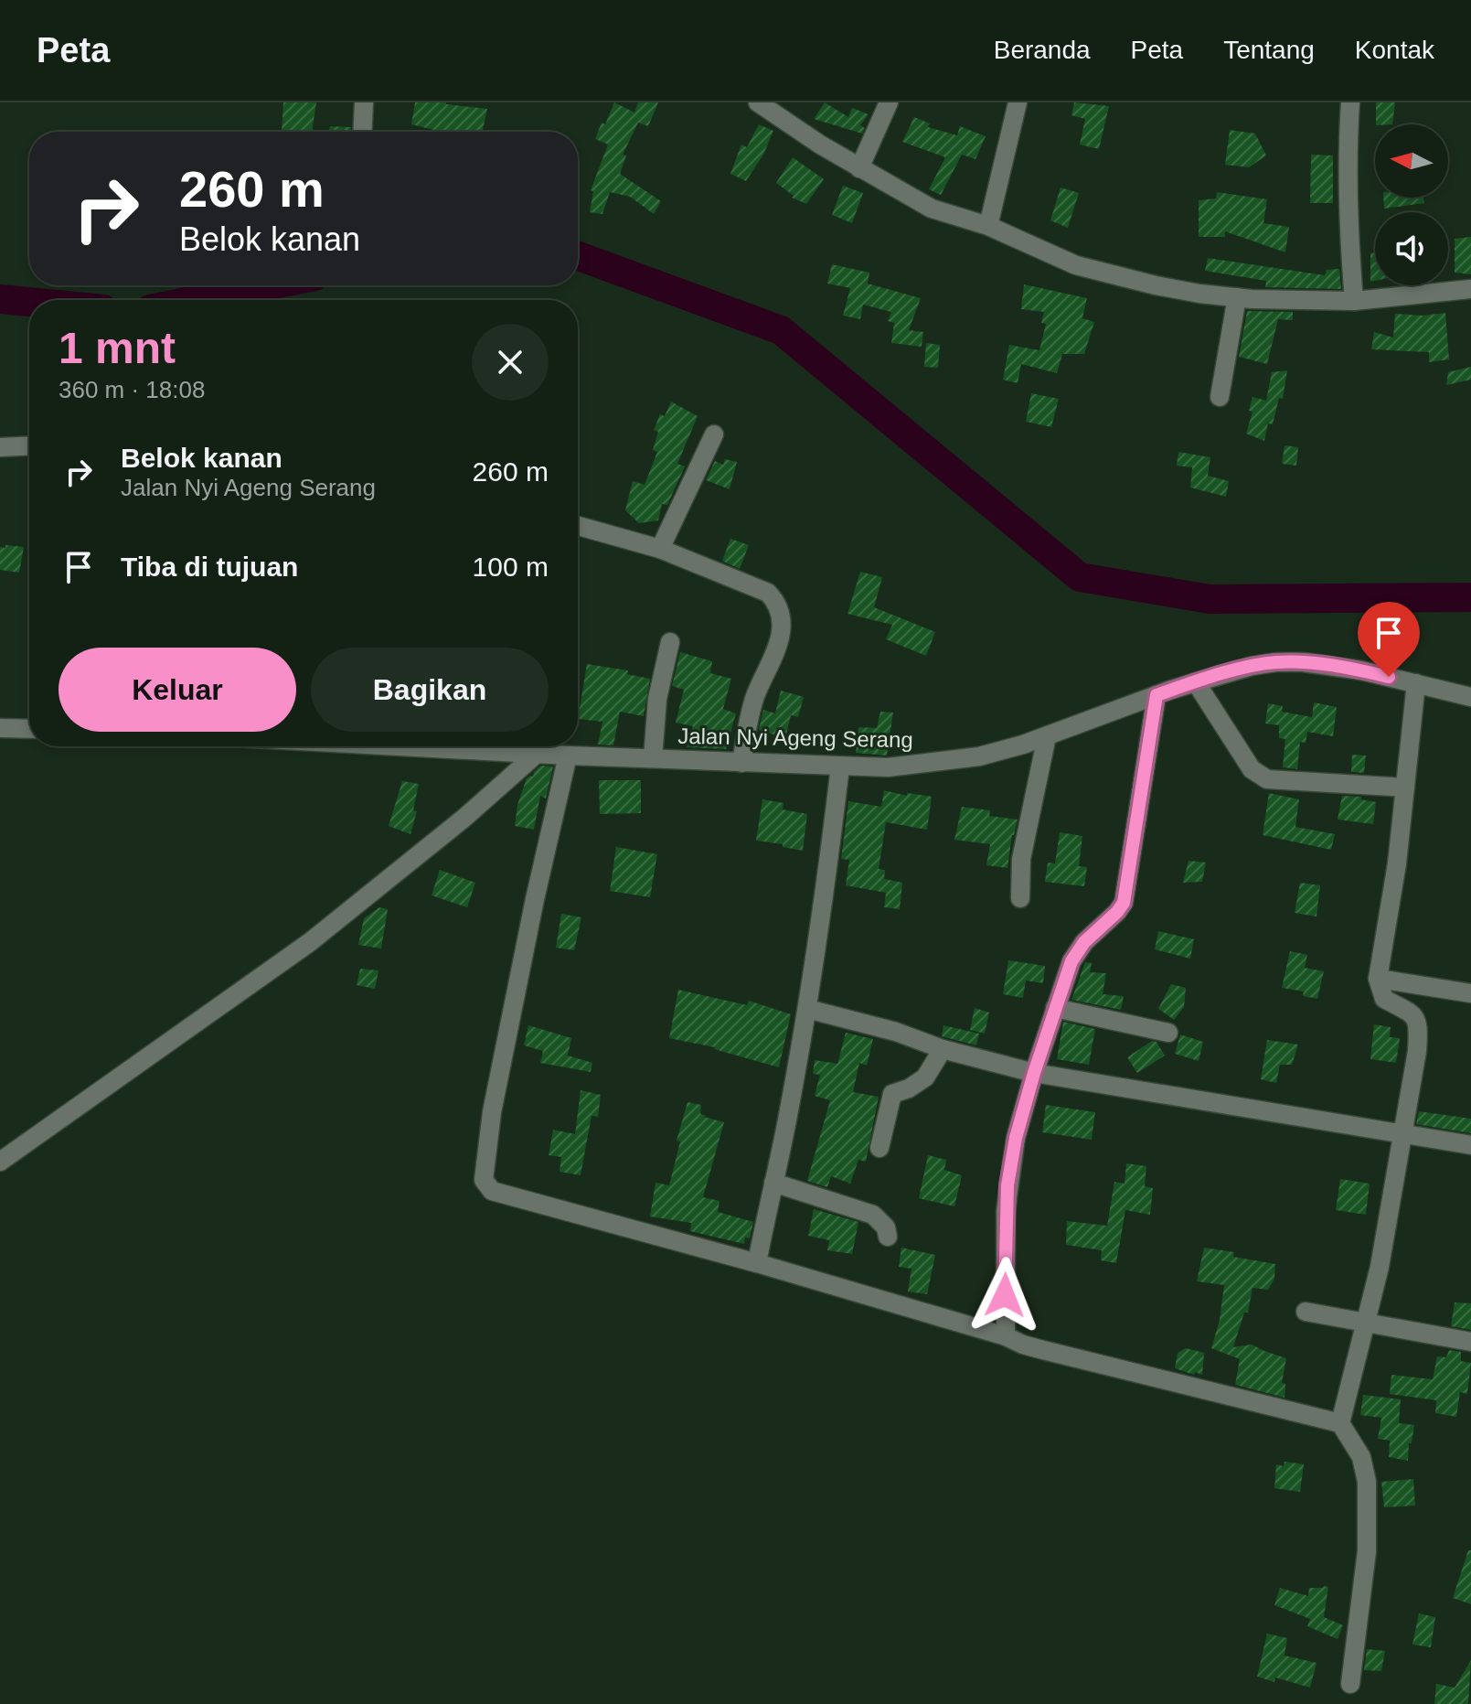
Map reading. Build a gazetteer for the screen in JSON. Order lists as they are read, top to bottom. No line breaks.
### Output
{"streets":{"street":["Jalan Nyi Ageng Serang"]},"north":"left","page":{"header":"Peta","nav":["Beranda","Peta","Tentang","Kontak"],"turn":["260 m","Belok kanan"],"heading":["1 mnt","360 m · 18:08"],"list":[{"name":"Belok kanan","note":"Jalan Nyi Ageng Serang","value":"260 m"},{"name":"Tiba di tujuan","value":"100 m"}],"buttons":["Keluar","Bagikan"]}}
